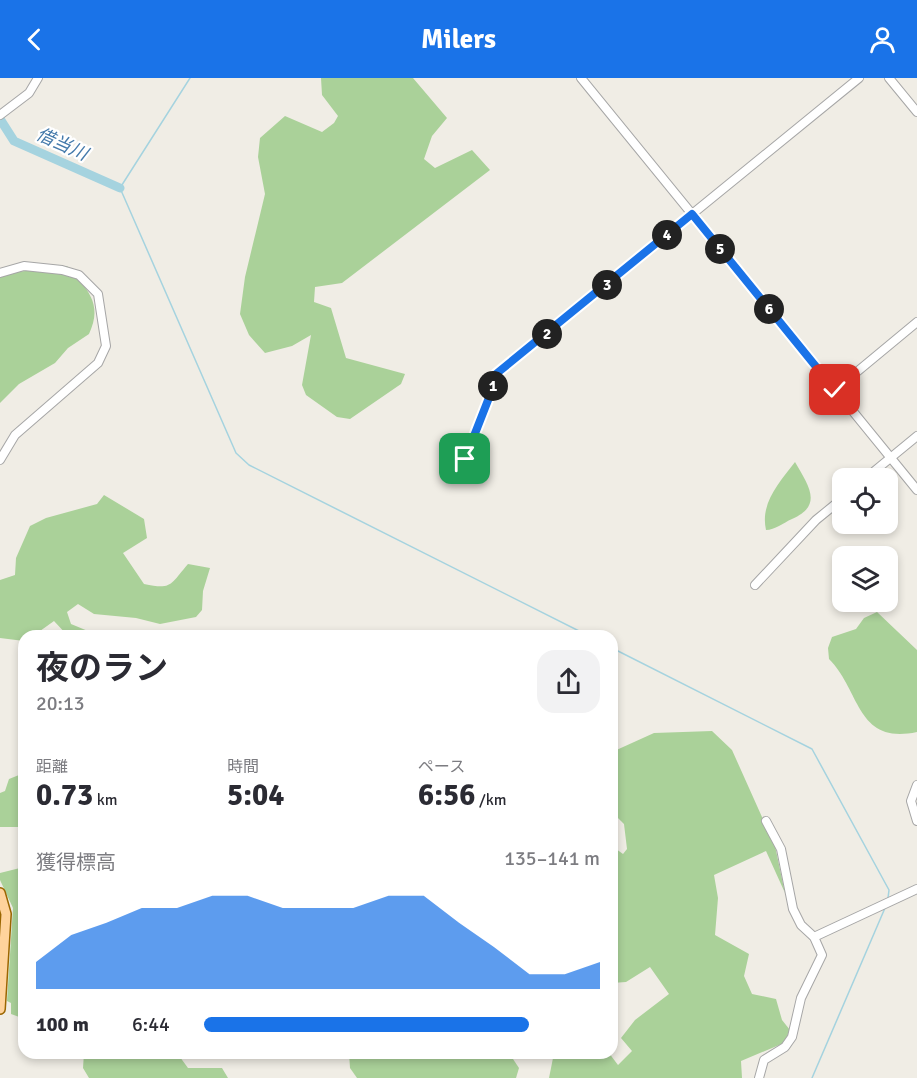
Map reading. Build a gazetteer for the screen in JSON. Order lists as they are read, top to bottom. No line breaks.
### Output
{"water":["借当川"],"page":{"header":"Milers","pins":["4","5","3","6","2","1"],"heading":["夜のラン","20:13"],"stats":[["距離","0.73 km"],["時間","5:04"],["ペース","6:56 /km"]],"chart":["獲得標高","135–141 m"],"list":[{"name":"100 m","note":"6:44"}]}}
